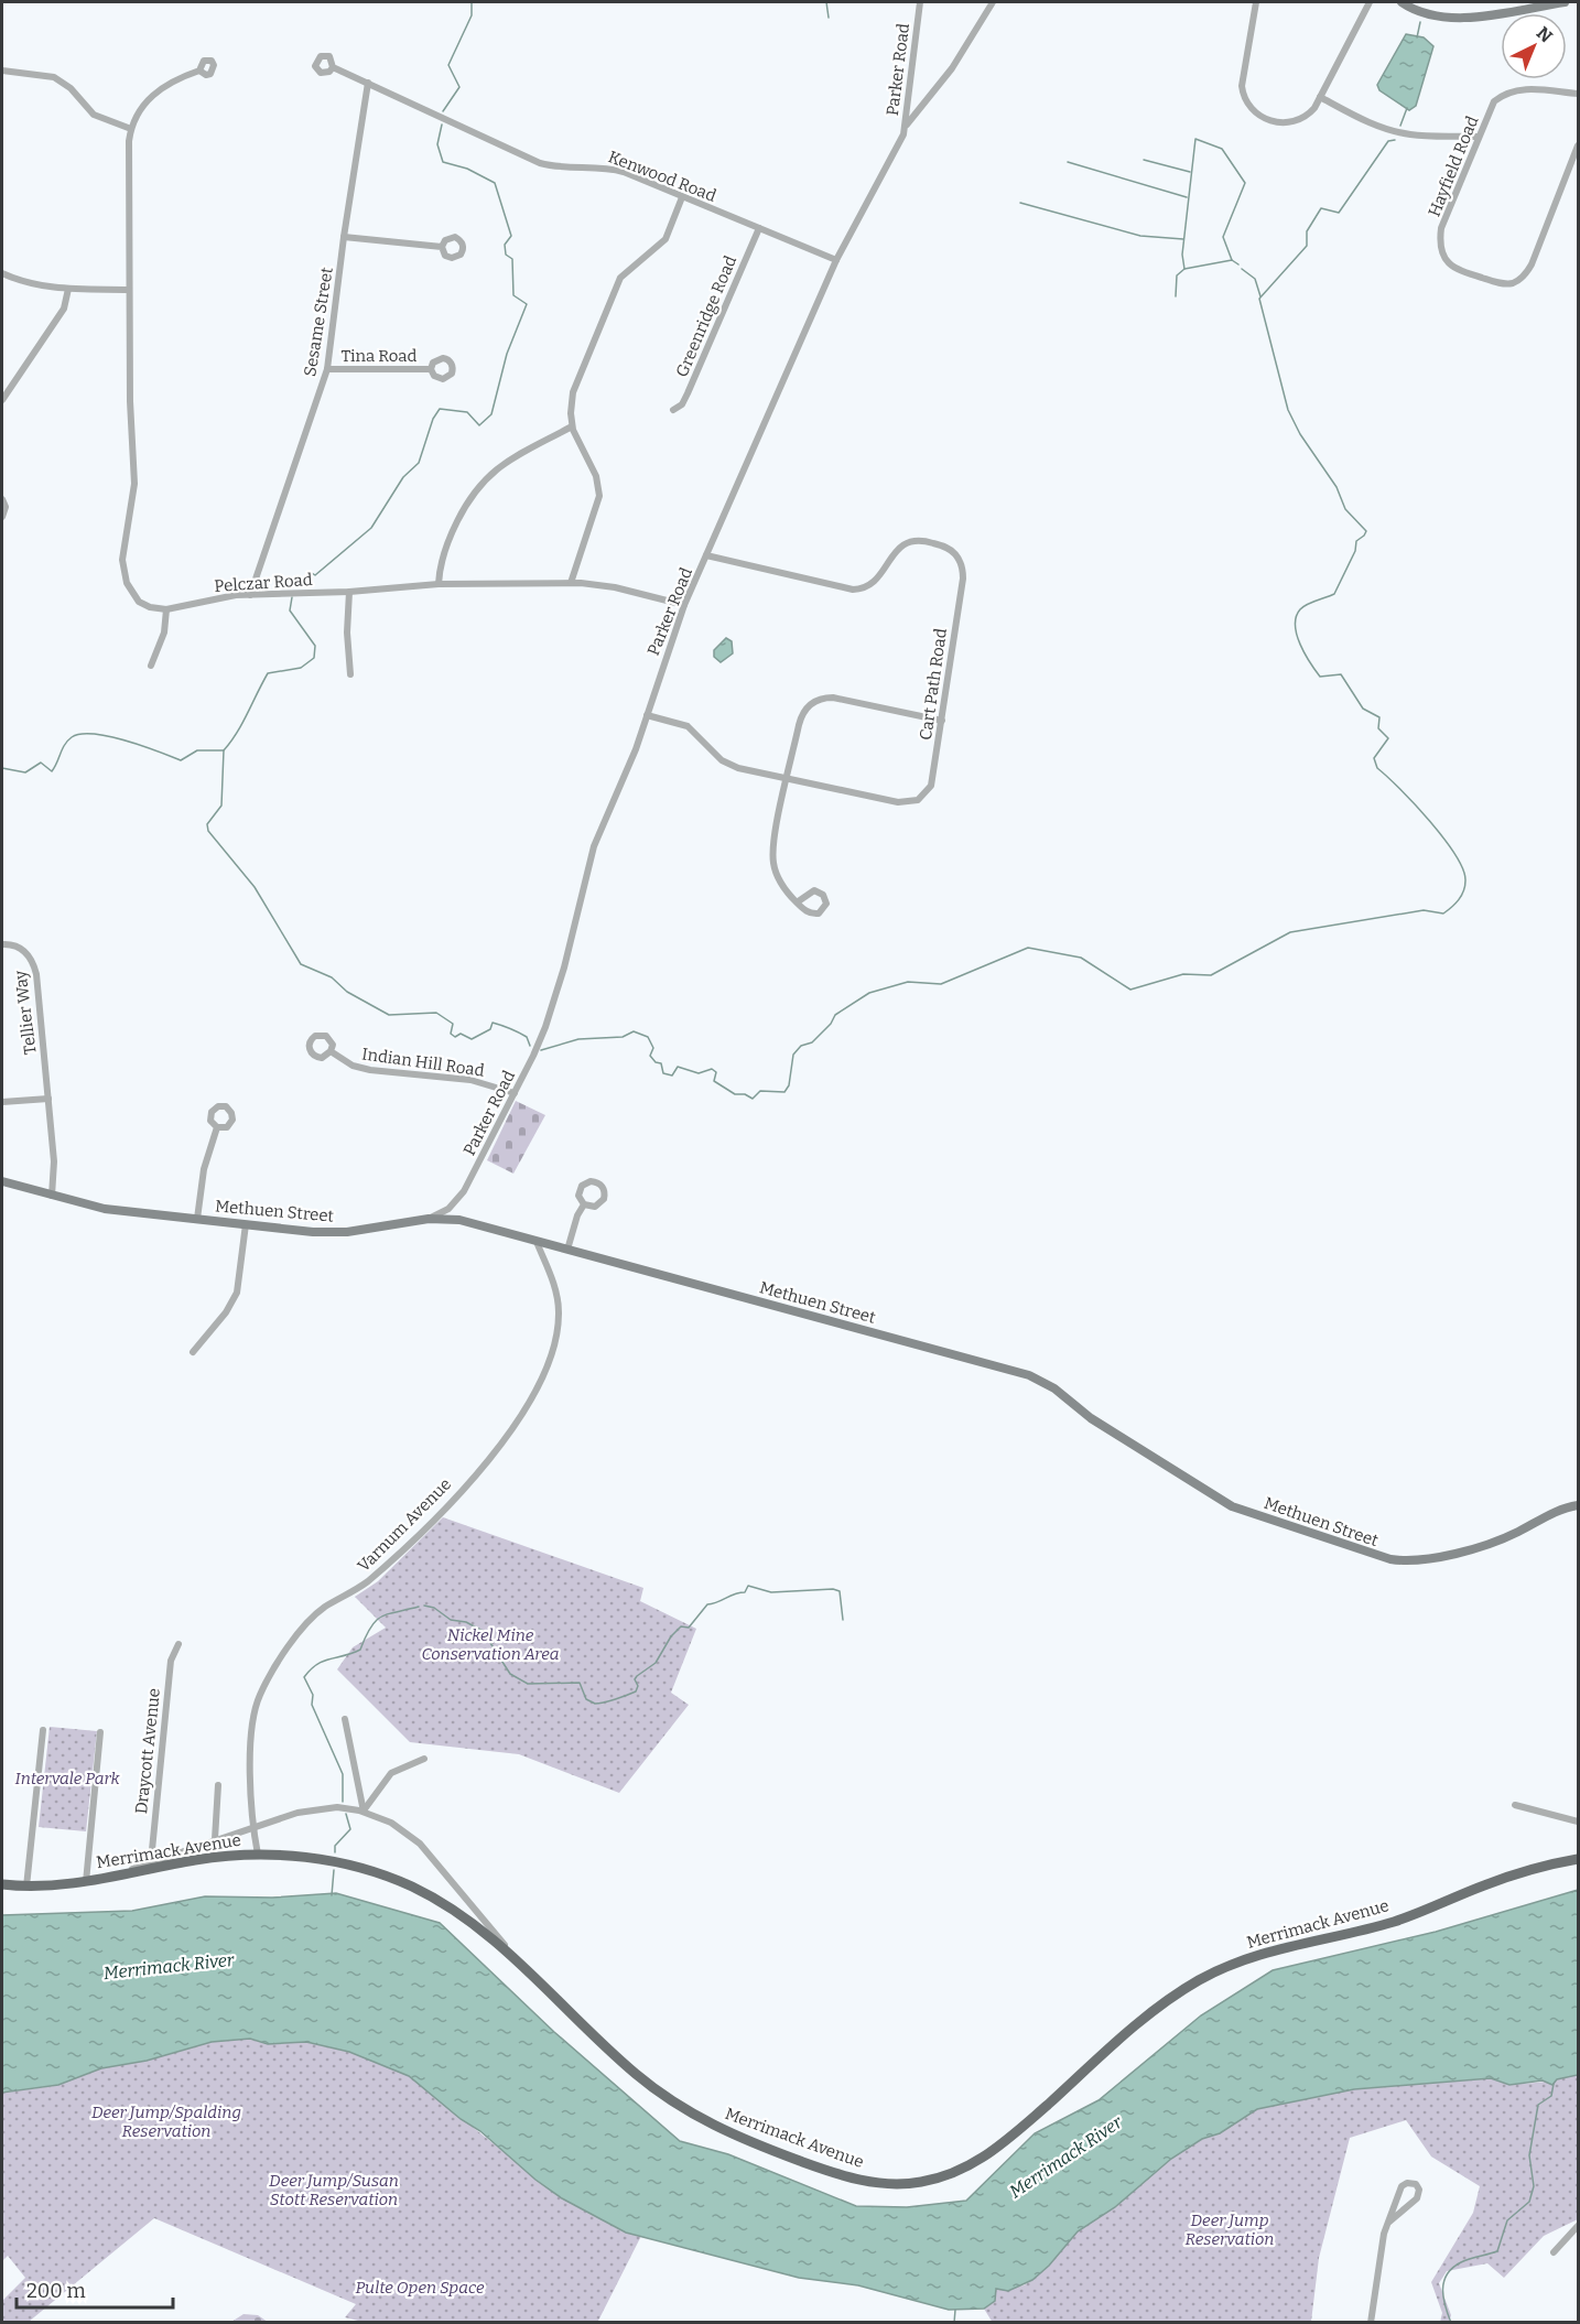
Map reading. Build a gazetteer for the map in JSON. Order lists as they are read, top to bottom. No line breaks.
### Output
{"streets":{"main road":["Merrimack Avenue"],"street":["Parker Road","Hayfield Road","Kenwood Road","Greenridge Road","Sesame Street","Tina Road","Pelczar Road","Cart Path Road","Tellier Way","Indian Hill Road","Methuen Street","Varnum Avenue","Draycott Avenue"]},"crossings":[["Parker Road","Kenwood Road"],["Parker Road","Pelczar Road"],["Parker Road","Cart Path Road"],["Parker Road","Indian Hill Road"],["Parker Road","Methuen Street"],["Kenwood Road","Greenridge Road"],["Kenwood Road","Sesame Street"],["Sesame Street","Tina Road"],["Sesame Street","Pelczar Road"],["Tellier Way","Methuen Street"],["Methuen Street","Varnum Avenue"],["Varnum Avenue","Merrimack Avenue"]],"water":["Merrimack River"],"parks":["Nickel Mine Conservation Area","Intervale Park","Deer Jump/Spalding Reservation","Deer Jump/Susan Stott Reservation","Deer Jump Reservation","Pulte Open Space"],"scale_bar":"200 m","north":"top right"}
